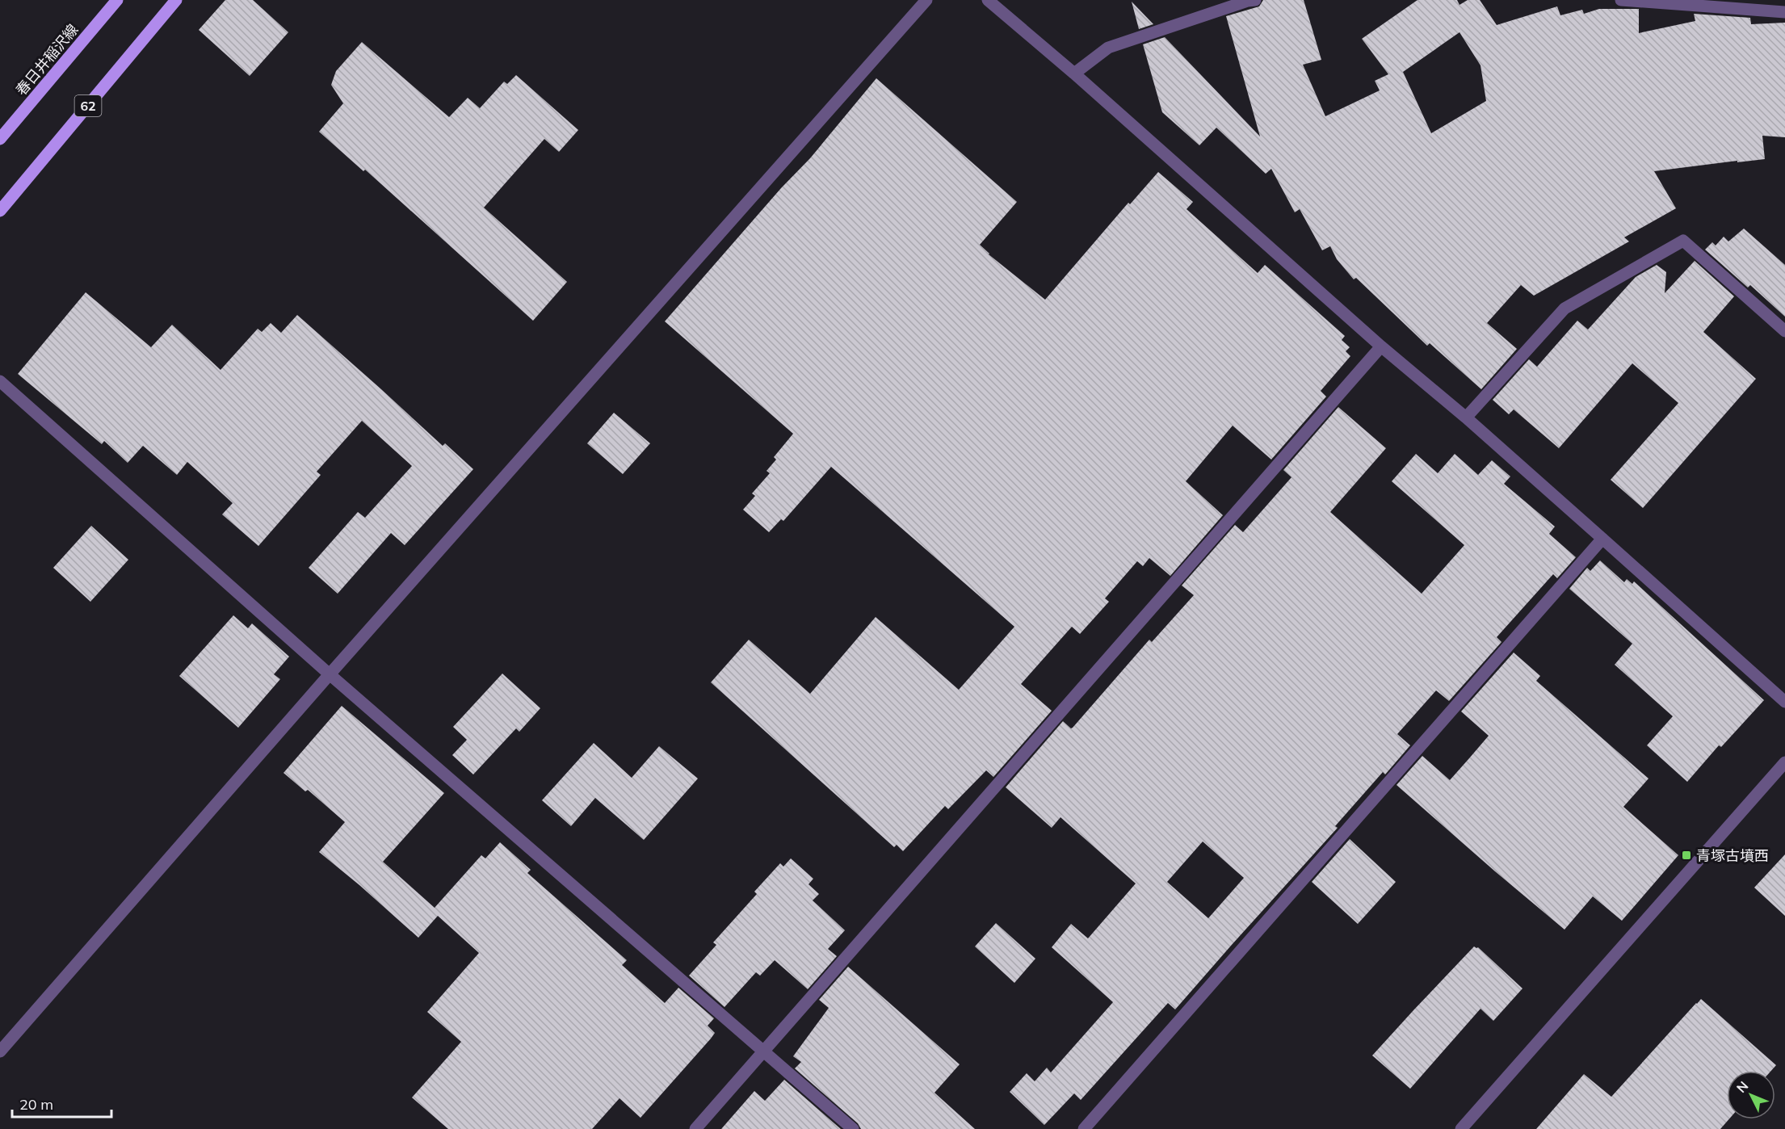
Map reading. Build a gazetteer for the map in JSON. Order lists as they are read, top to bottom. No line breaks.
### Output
{"streets":{"main road":["春日井稲沢線","62"]},"places":{"transit":["青塚古墳西"]},"scale_bar":"20 m","north":"top left"}
